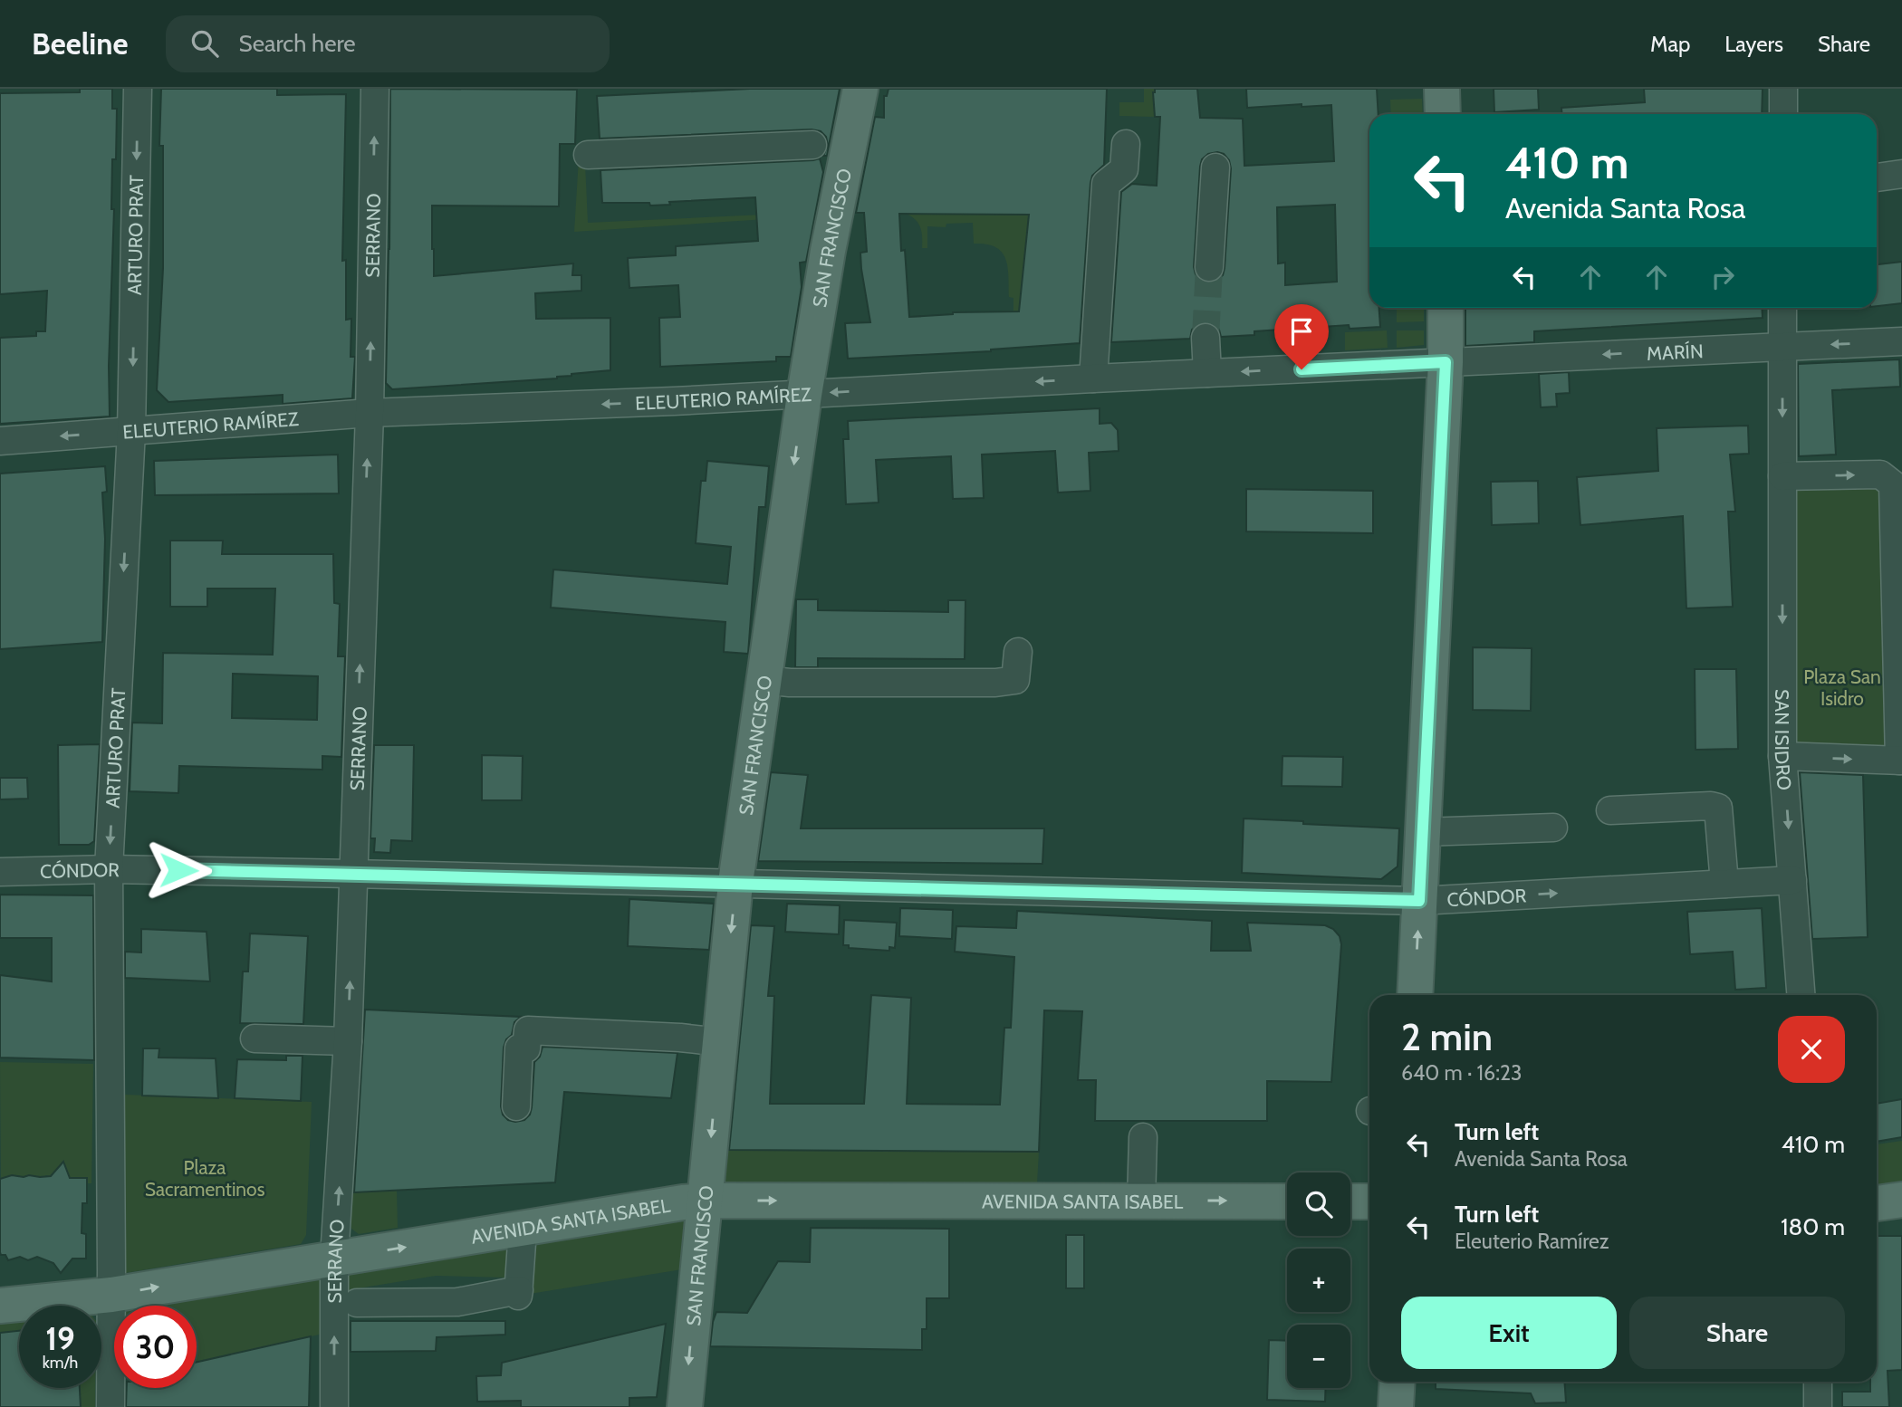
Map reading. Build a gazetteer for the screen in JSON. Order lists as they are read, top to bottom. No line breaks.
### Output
{"streets":{"main road":["SAN FRANCISCO","AVENIDA SANTA ISABEL"],"street":["ARTURO PRAT","SERRANO","MARÍN","ELEUTERIO RAMÍREZ","SAN ISIDRO","CÓNDOR"]},"crossings":[["ARTURO PRAT","ELEUTERIO RAMÍREZ"],["ARTURO PRAT","CÓNDOR"],["ARTURO PRAT","AVENIDA SANTA ISABEL"],["SERRANO","ELEUTERIO RAMÍREZ"],["SERRANO","CÓNDOR"],["SERRANO","AVENIDA SANTA ISABEL"],["SAN FRANCISCO","ELEUTERIO RAMÍREZ"],["SAN FRANCISCO","CÓNDOR"],["SAN FRANCISCO","AVENIDA SANTA ISABEL"],["MARÍN","ELEUTERIO RAMÍREZ"],["MARÍN","SAN ISIDRO"],["SAN ISIDRO","CÓNDOR"]],"one_way":["ARTURO PRAT","SERRANO","SAN FRANCISCO","MARÍN","ELEUTERIO RAMÍREZ","SAN ISIDRO","AVENIDA SANTA ISABEL"],"parks":["Plaza San Isidro","Plaza Sacramentinos"],"page":{"header":"Beeline","search":"Search here","nav":["Map","Layers","Share"],"turn":["410 m","Avenida Santa Rosa"],"heading":["2 min","640 m · 16:23"],"list":[{"name":"Turn left","note":"Avenida Santa Rosa","value":"410 m"},{"name":"Turn left","note":"Eleuterio Ramírez","value":"180 m"}],"map_buttons":["+","−"],"buttons":["Exit","Share"],"speed":"19 km/h","limit":"30"}}
